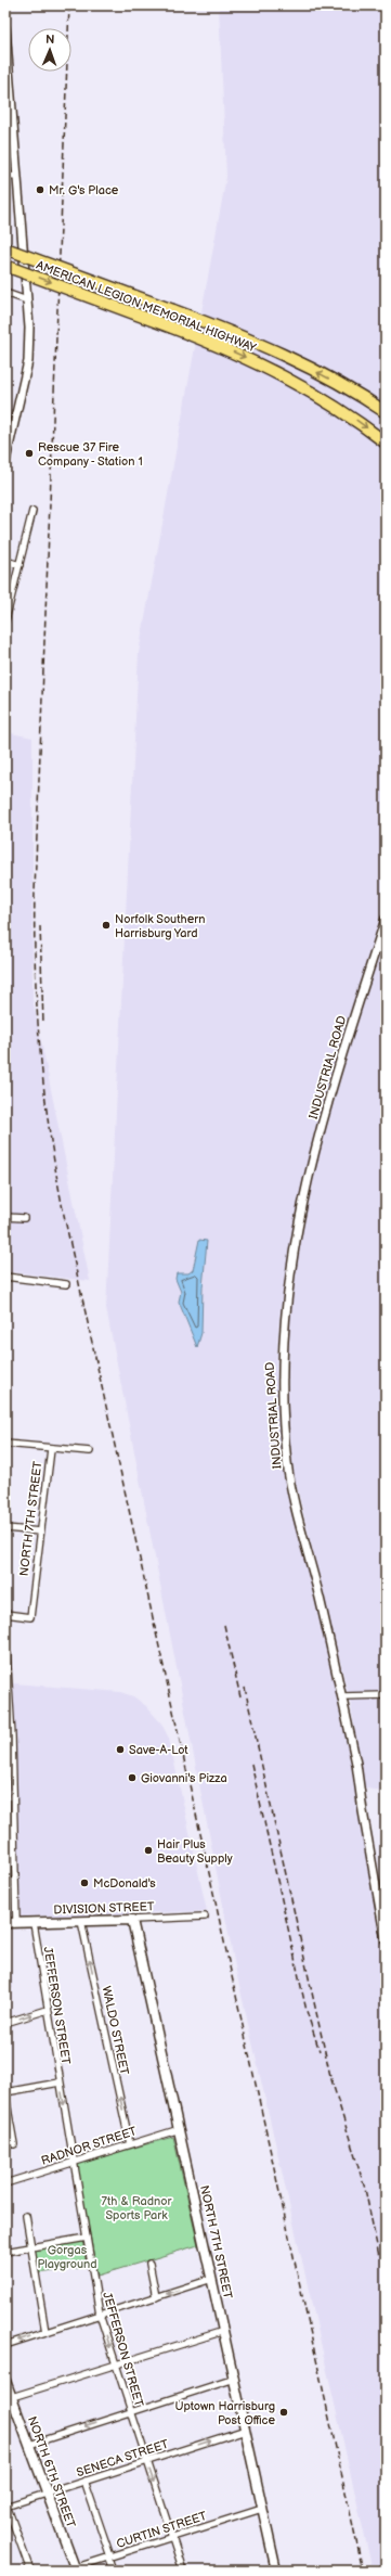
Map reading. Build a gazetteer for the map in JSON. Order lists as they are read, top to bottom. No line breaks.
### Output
{"streets":{"highway":["AMERICAN LEGION MEMORIAL HIGHWAY"],"main road":["NORTH 7TH STREET","DIVISION STREET","NORTH 6TH STREET"],"street":["INDUSTRIAL ROAD","JEFFERSON STREET","WALDO STREET","RADNOR STREET","SENECA STREET","CURTIN STREET"]},"crossings":[["NORTH 7TH STREET","DIVISION STREET"],["NORTH 7TH STREET","RADNOR STREET"],["NORTH 7TH STREET","SENECA STREET"],["NORTH 7TH STREET","CURTIN STREET"],["DIVISION STREET","JEFFERSON STREET"],["DIVISION STREET","WALDO STREET"],["JEFFERSON STREET","RADNOR STREET"],["JEFFERSON STREET","SENECA STREET"],["JEFFERSON STREET","CURTIN STREET"],["WALDO STREET","RADNOR STREET"],["SENECA STREET","NORTH 6TH STREET"],["NORTH 6TH STREET","CURTIN STREET"]],"one_way":["WALDO STREET"],"parks":["7th & Radnor Sports Park","Gorgas Playground"],"places":["Mr. G's Place","Rescue 37 Fire Company - Station 1","Norfolk Southern Harrisburg Yard","Save-A-Lot","Giovanni's Pizza","Hair Plus Beauty Supply","McDonald's","Uptown Harrisburg Post Office"],"north":"top"}
